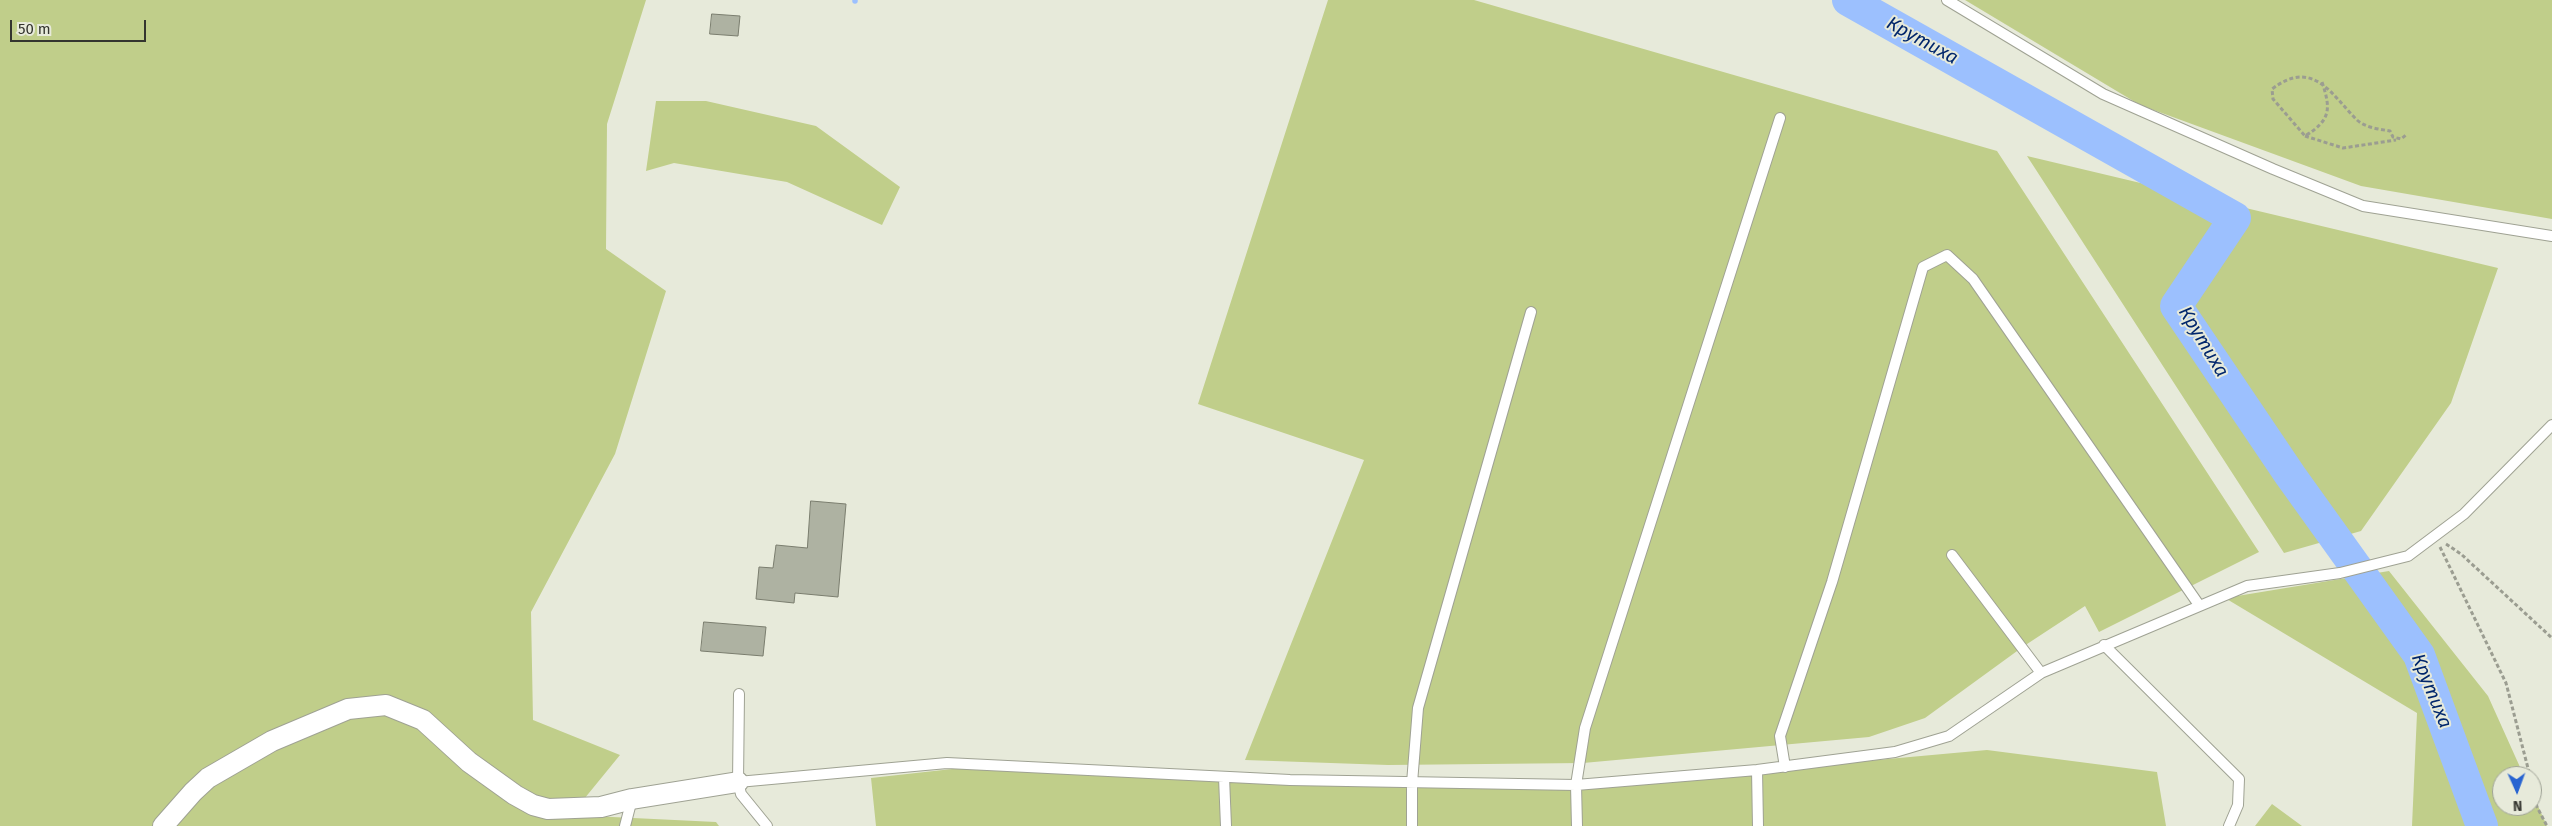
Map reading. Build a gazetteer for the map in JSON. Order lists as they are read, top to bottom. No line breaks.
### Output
{"water":["Крутиха"],"scale_bar":"50 m","north":"bottom"}
